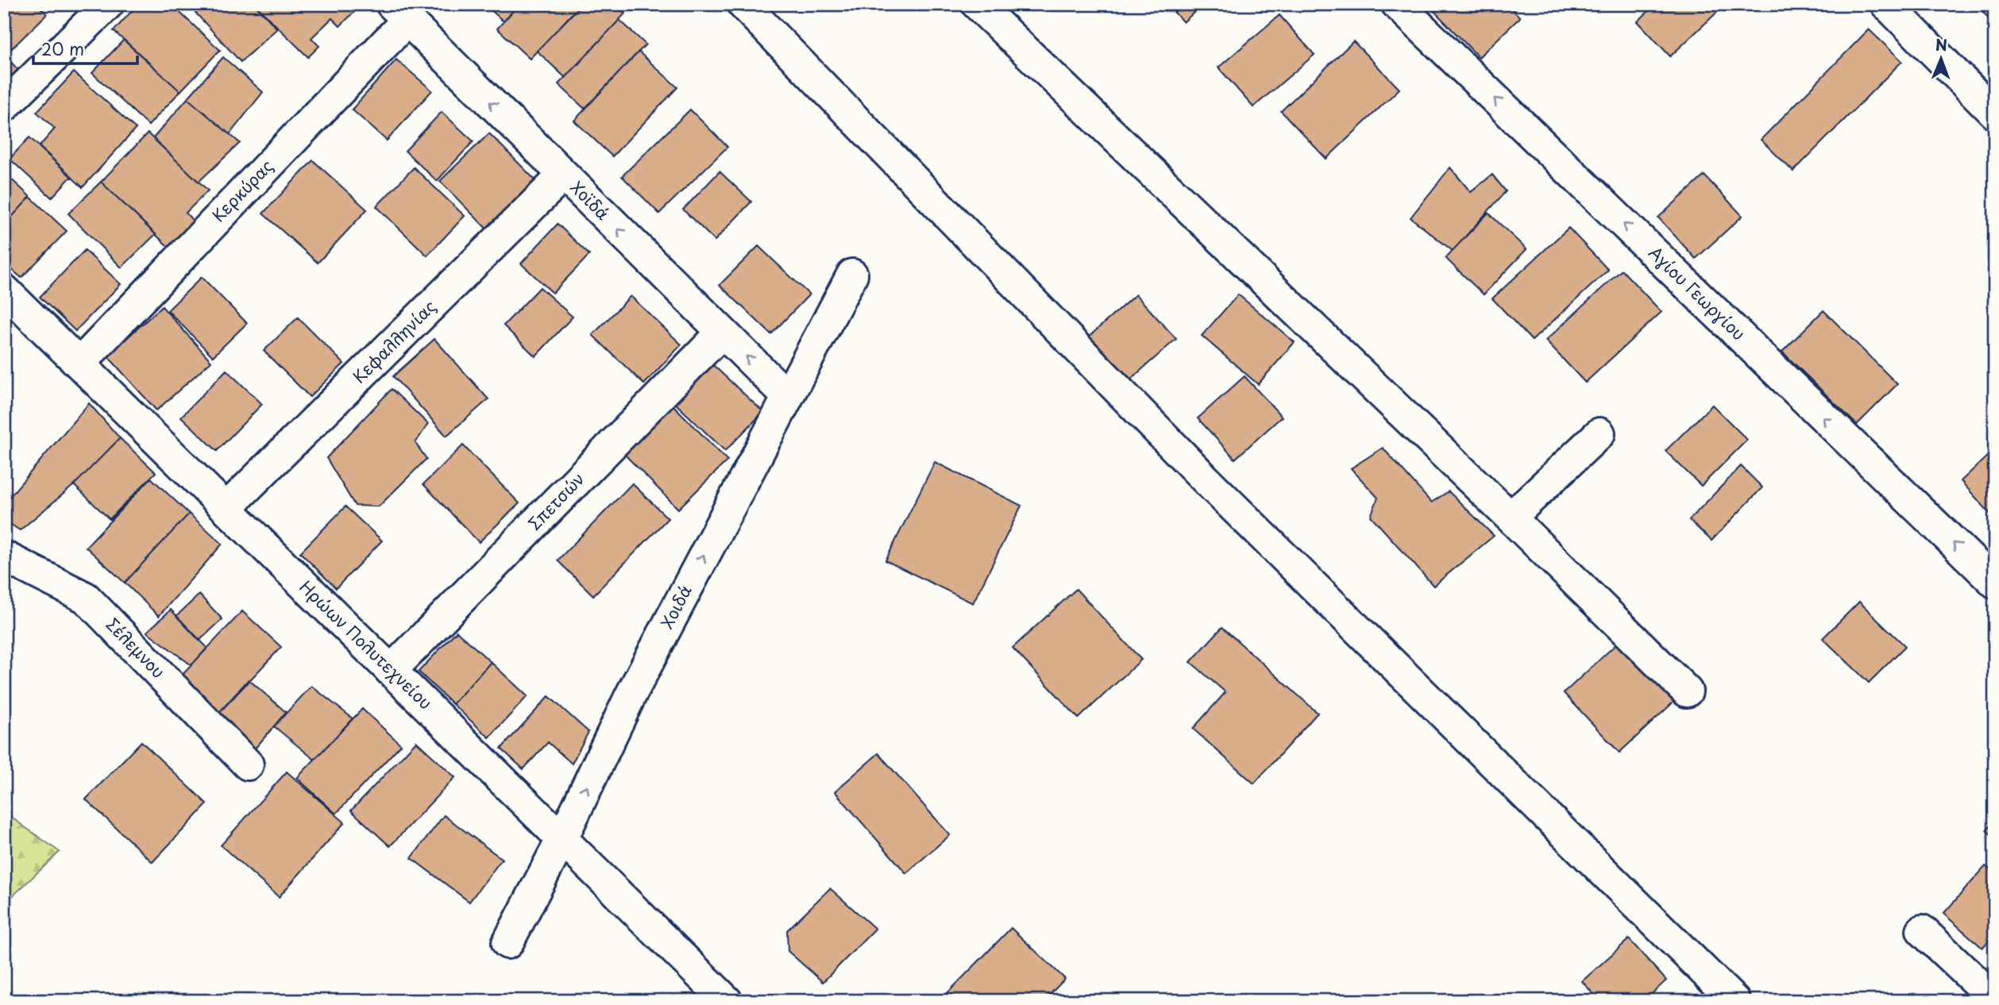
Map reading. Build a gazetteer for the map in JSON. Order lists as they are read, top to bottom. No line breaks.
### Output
{"streets":{"street":["Κερκύρας","Χοϊδά","Αγίου Γεωργίου","Κεφαλληνίας","Σπετσών","Χοιδά","Ηρώων Πολυτεχνείου","Σέλεμνου"]},"crossings":[["Κερκύρας","Χοϊδά"],["Κερκύρας","Ηρώων Πολυτεχνείου"],["Χοϊδά","Κεφαλληνίας"],["Χοϊδά","Σπετσών"],["Χοϊδά","Χοιδά"],["Κεφαλληνίας","Ηρώων Πολυτεχνείου"],["Σπετσών","Ηρώων Πολυτεχνείου"],["Χοιδά","Ηρώων Πολυτεχνείου"]],"one_way":["Αγίου Γεωργίου","Χοιδά"],"scale_bar":"20 m","north":"top"}
